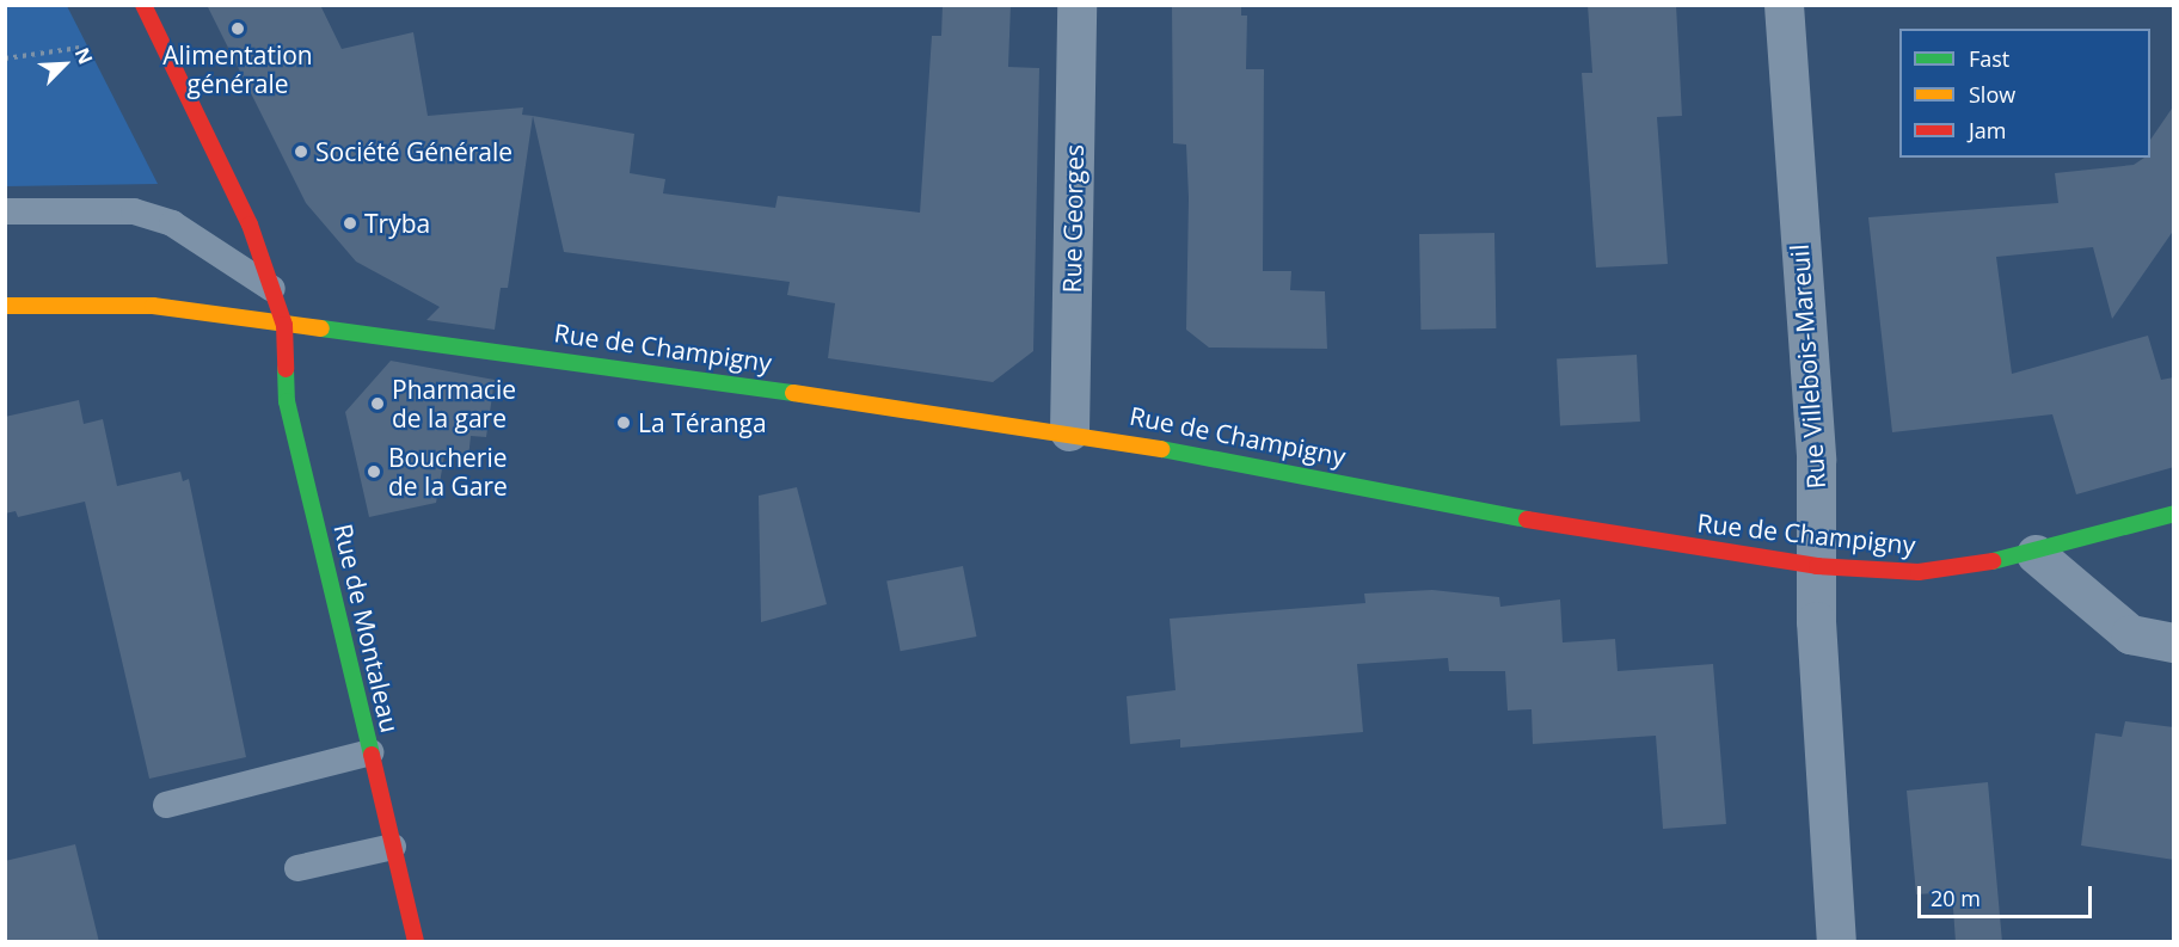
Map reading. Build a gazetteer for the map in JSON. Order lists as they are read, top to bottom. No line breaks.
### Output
{"streets":{"street":["Rue Georges","Rue de Champigny","Rue Villebois-Mareuil","Rue de Montaleau"]},"crossings":[["Rue Georges","Rue de Champigny"],["Rue de Champigny","Rue Villebois-Mareuil"],["Rue de Champigny","Rue de Montaleau"]],"places":["Alimentation générale","Société Générale","Tryba","Pharmacie de la gare","La Téranga","Boucherie de la Gare"],"legend":["Fast","Slow","Jam"],"scale_bar":"20 m","north":"top right"}
